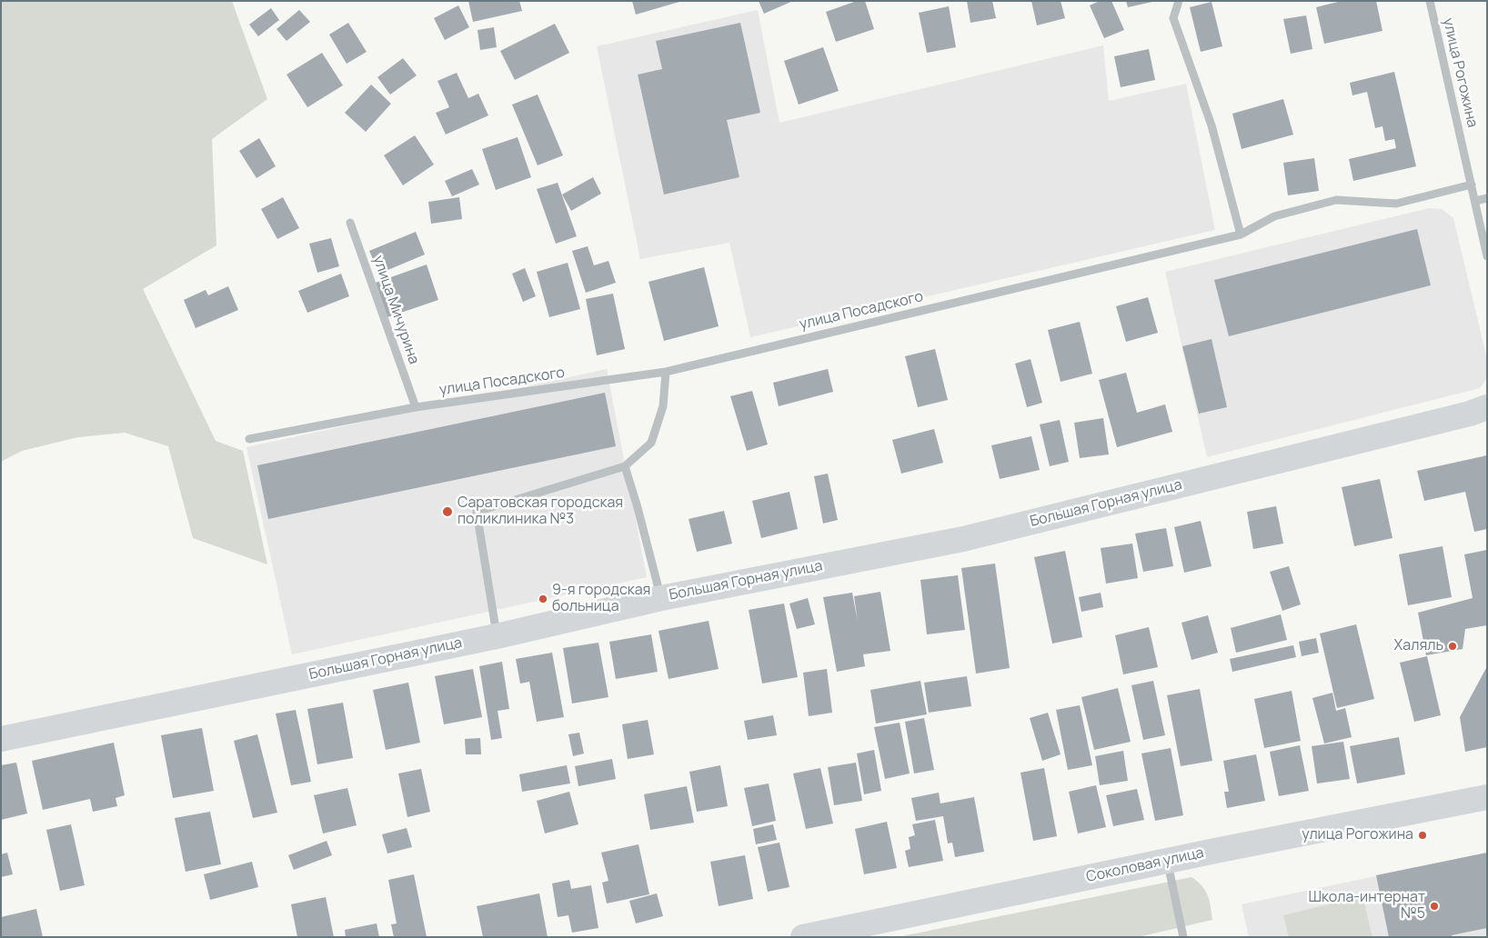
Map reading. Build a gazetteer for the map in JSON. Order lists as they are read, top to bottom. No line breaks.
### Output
{"streets":{"main road":["Большая Горная улица","Соколовая улица"],"street":["улица Рогожина","улица Мичурина","улица Посадского"]},"crossings":[["улица Рогожина","улица Посадского"],["улица Мичурина","улица Посадского"]],"places":["Саратовская городская поликлиника №3","9-я городская больница","Халяль","улица Рогожина","Школа-интернат №5"]}
